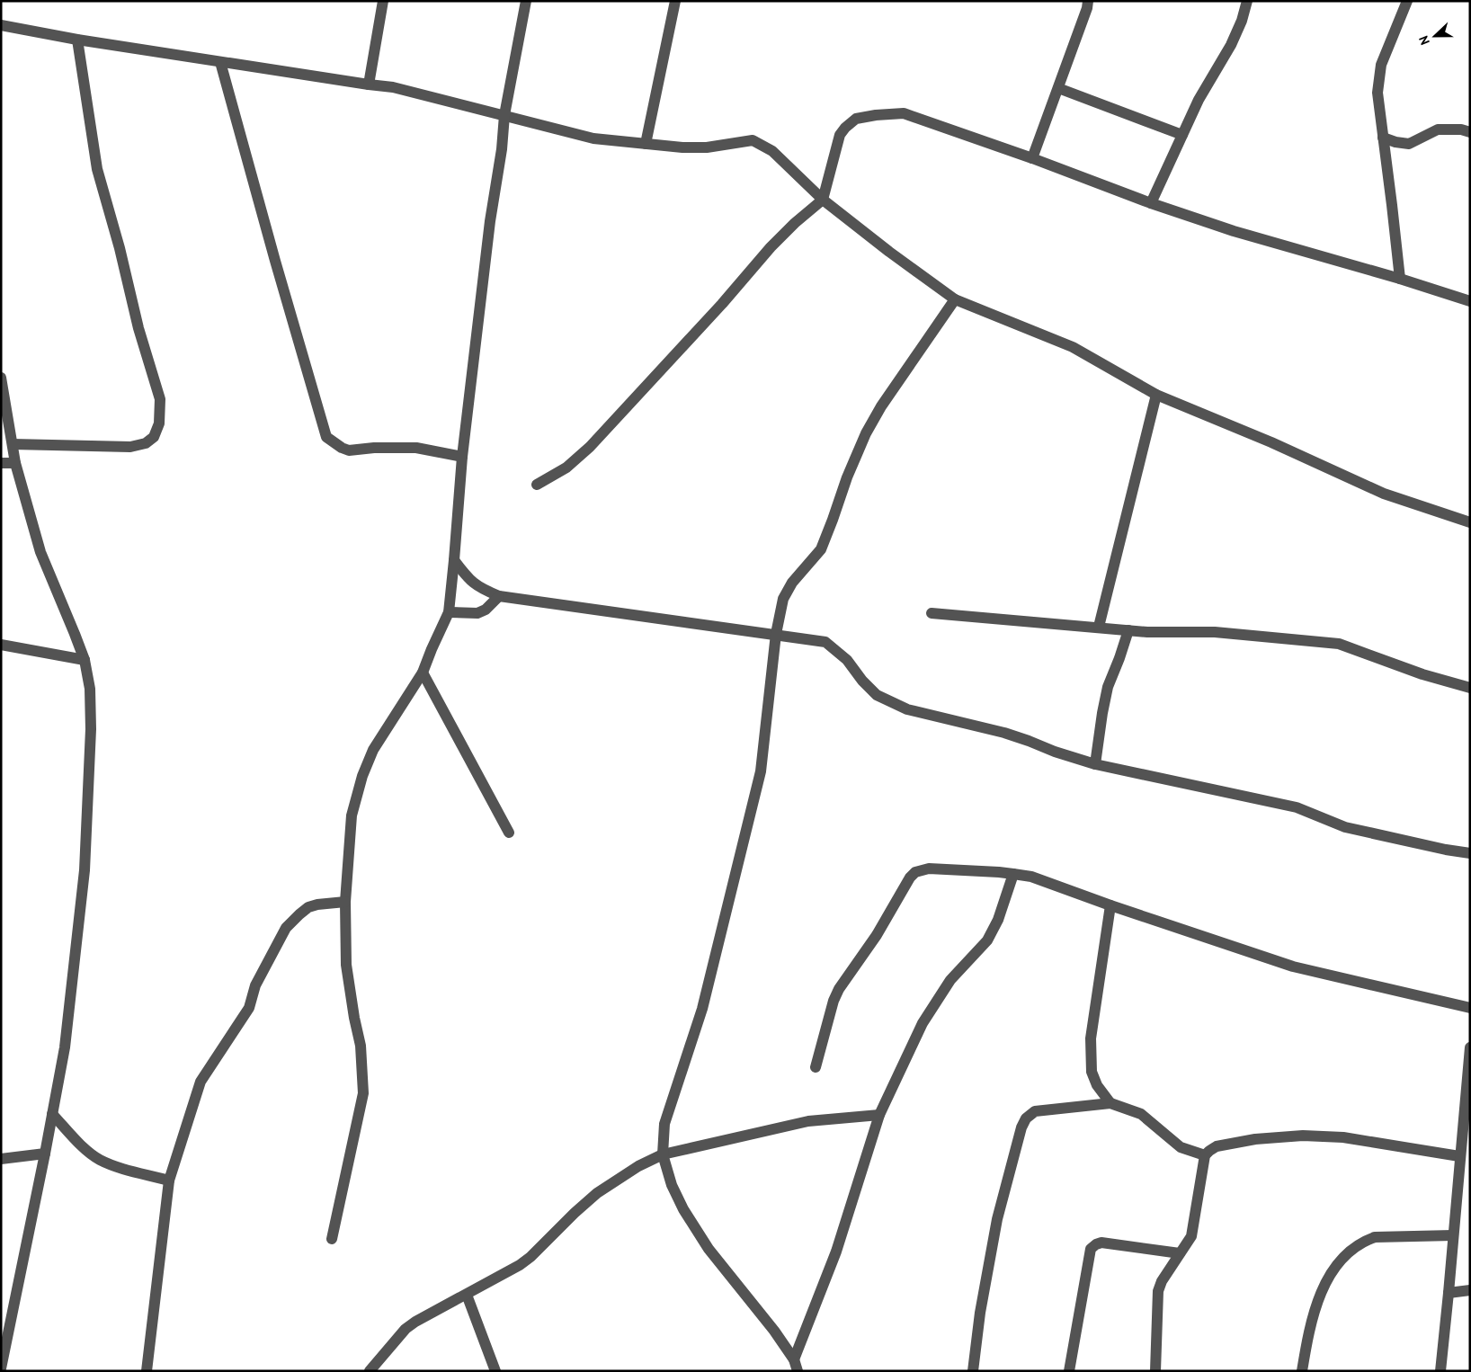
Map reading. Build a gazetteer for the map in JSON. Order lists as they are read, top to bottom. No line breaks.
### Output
{"north":"left"}
